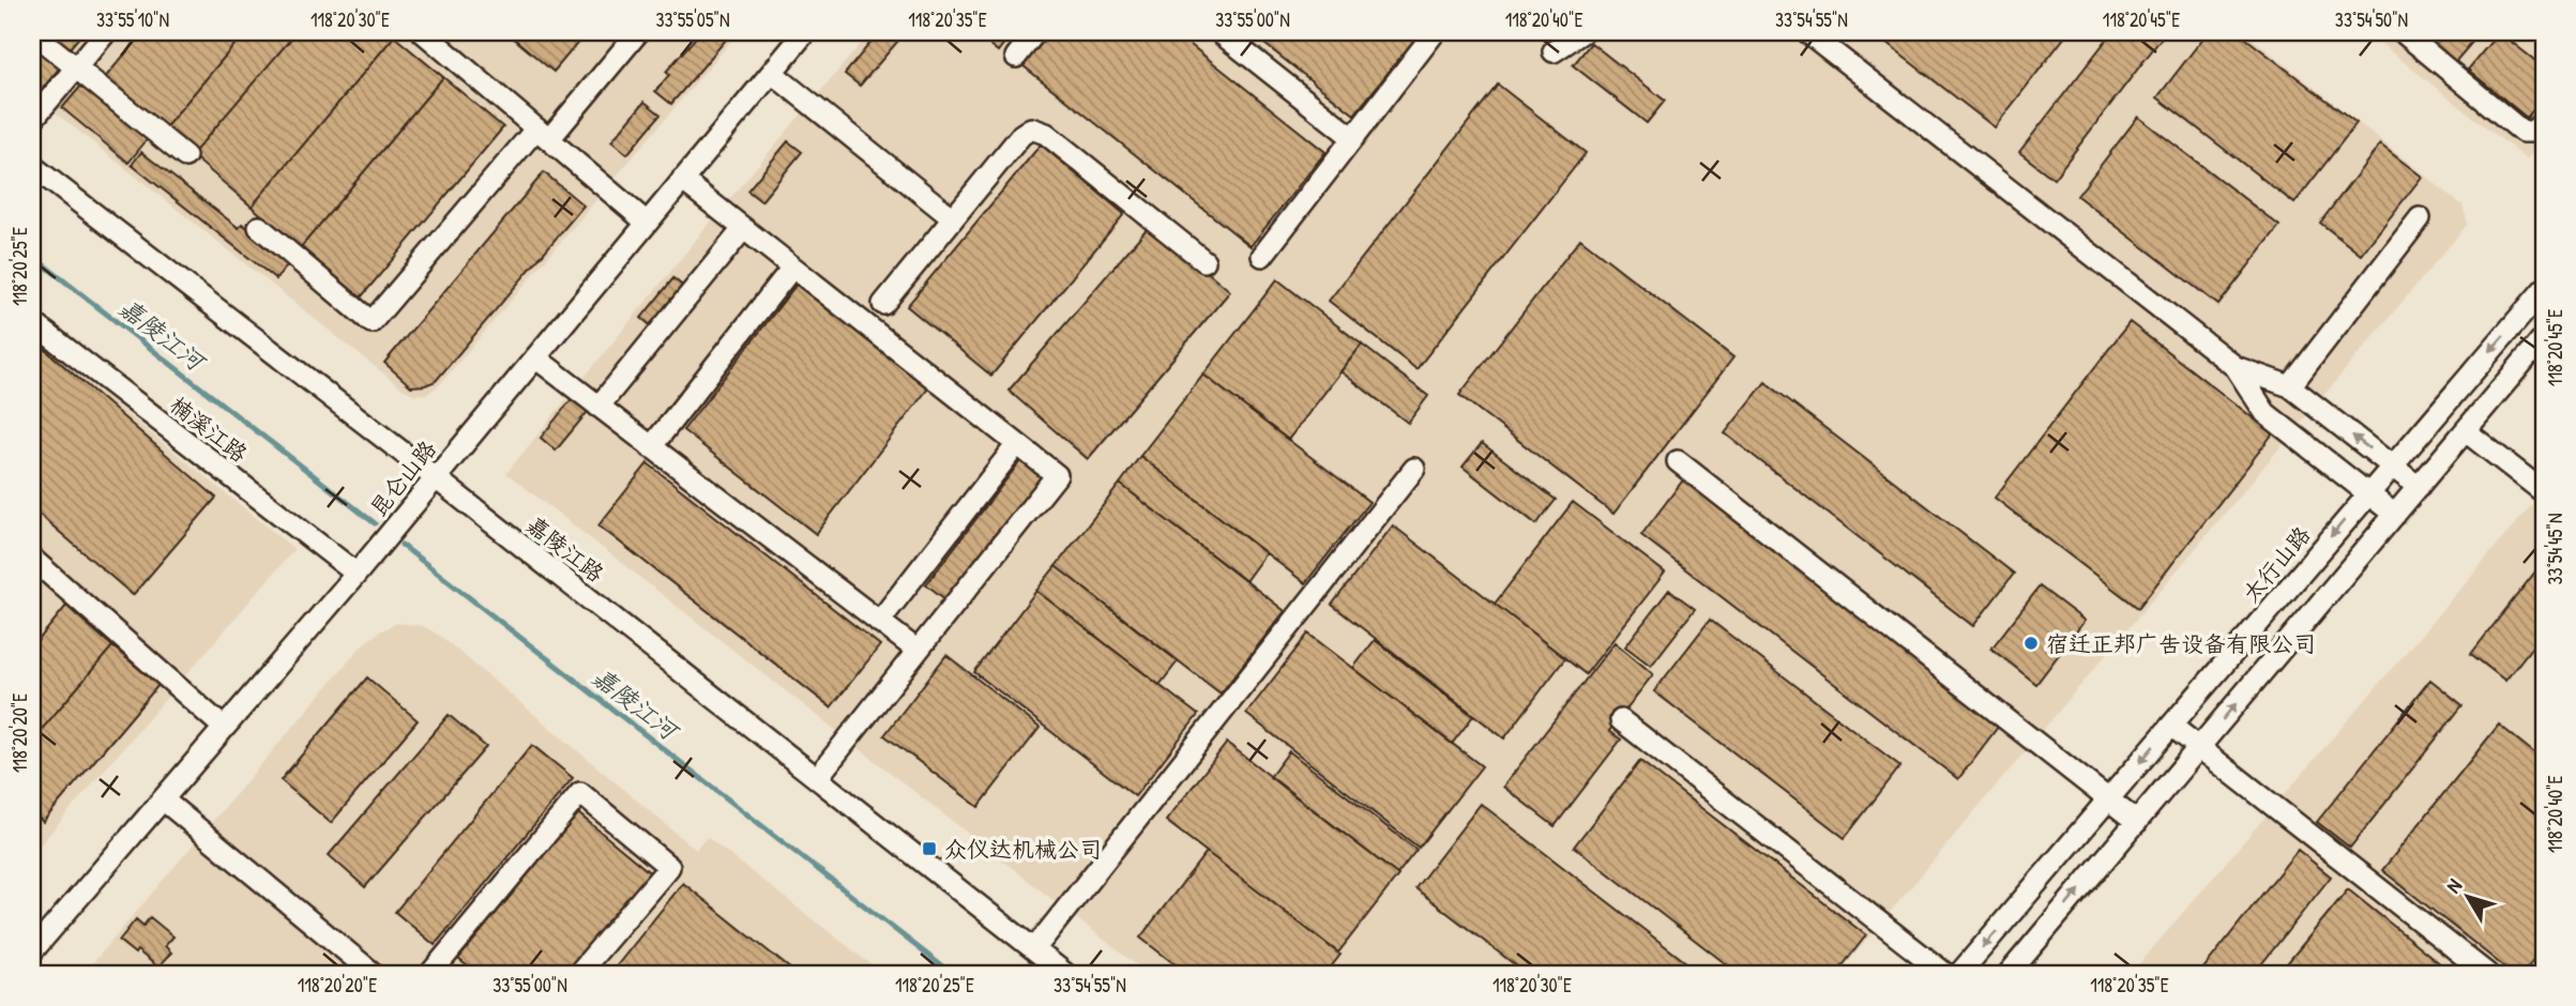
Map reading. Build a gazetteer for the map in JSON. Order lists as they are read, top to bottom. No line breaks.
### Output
{"streets":{"street":["楠溪江路","昆仑山路","嘉陵江路","太行山路"]},"crossings":[["楠溪江路","昆仑山路"],["昆仑山路","嘉陵江路"]],"water":["嘉陵江河"],"places":{"other":["宿迁正邦广告设备有限公司"],"transit":["众仪达机械公司"]},"north":"top left","coordinates":["33°55'10\"N","118°20'30\"E","33°55'05\"N","118°20'35\"E","33°55'00\"N","118°20'40\"E","33°54'55\"N","118°20'45\"E","33°54'50\"N","118°20'25\"E","33°54'45\"N","118°20'20\"E"]}
